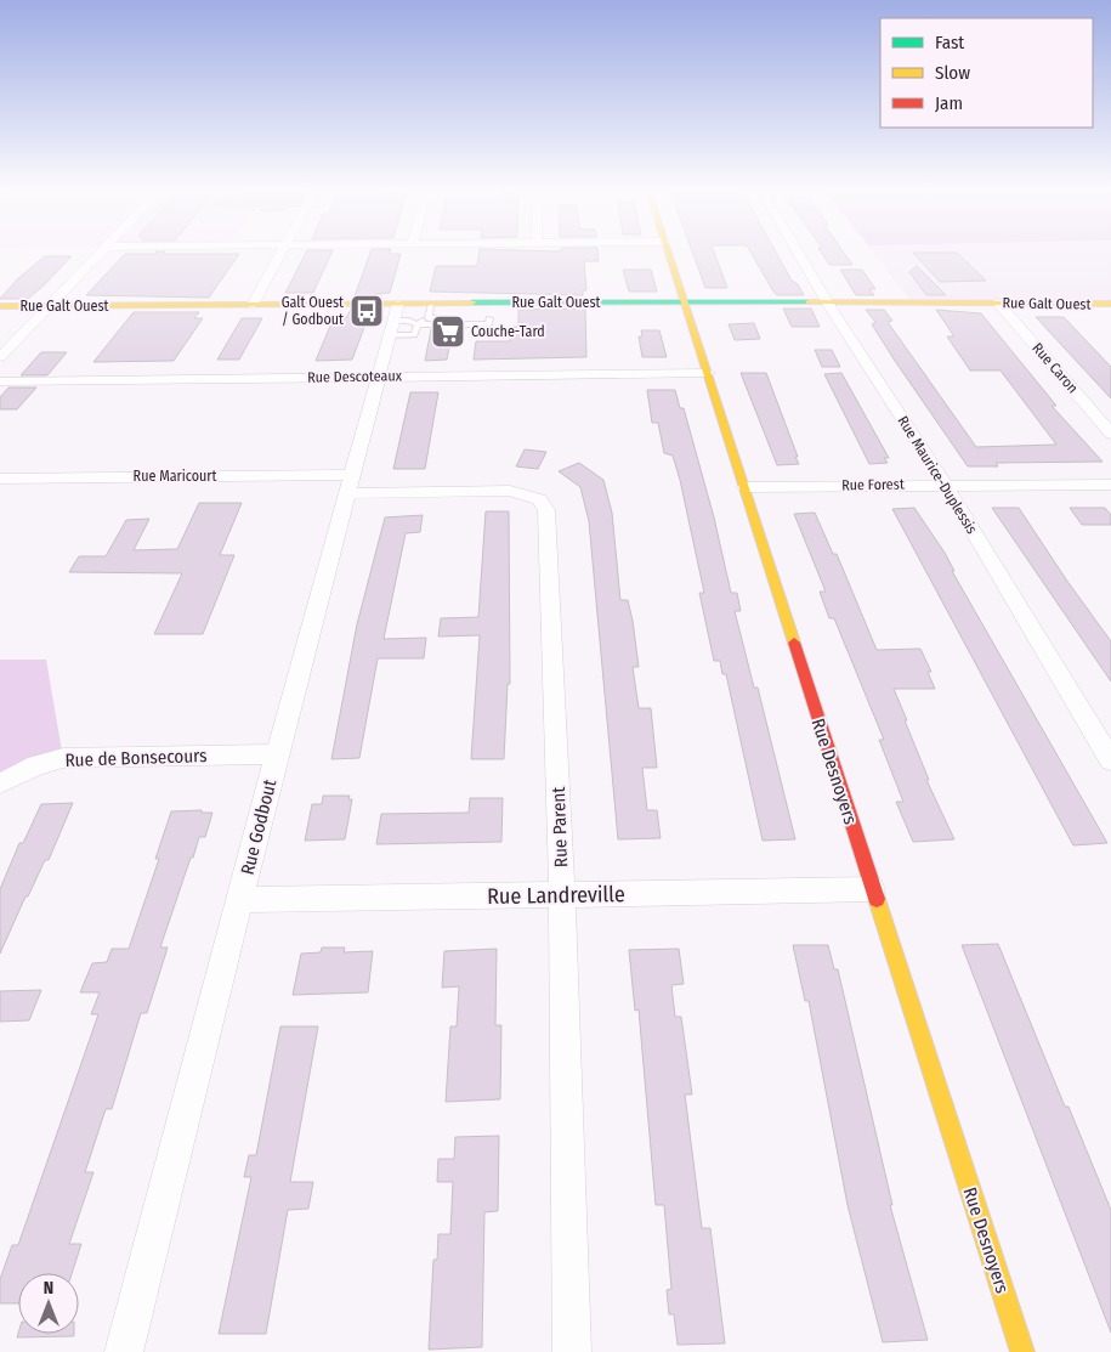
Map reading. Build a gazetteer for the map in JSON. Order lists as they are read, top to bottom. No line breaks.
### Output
{"streets":{"street":["Rue Galt Ouest","Rue Caron","Rue Descoteaux","Rue Maurice-Duplessis","Rue Maricourt","Rue Forest","Rue de Bonsecours","Rue Desnoyers","Rue Godbout","Rue Parent","Rue Landreville"]},"crossings":[["Rue Galt Ouest","Rue Caron"],["Rue Galt Ouest","Rue Maurice-Duplessis"],["Rue Galt Ouest","Rue Desnoyers"],["Rue Galt Ouest","Rue Godbout"],["Rue Descoteaux","Rue Desnoyers"],["Rue Descoteaux","Rue Godbout"],["Rue Maurice-Duplessis","Rue Forest"],["Rue Maricourt","Rue Godbout"],["Rue Maricourt","Rue Parent"],["Rue Forest","Rue Desnoyers"],["Rue de Bonsecours","Rue Godbout"],["Rue Desnoyers","Rue Landreville"],["Rue Godbout","Rue Parent"],["Rue Godbout","Rue Landreville"],["Rue Parent","Rue Landreville"]],"places":{"bus stop":["Galt Ouest / Godbout"],"supermarket":["Couche-Tard"]},"legend":["Fast","Slow","Jam"],"north":"top"}
